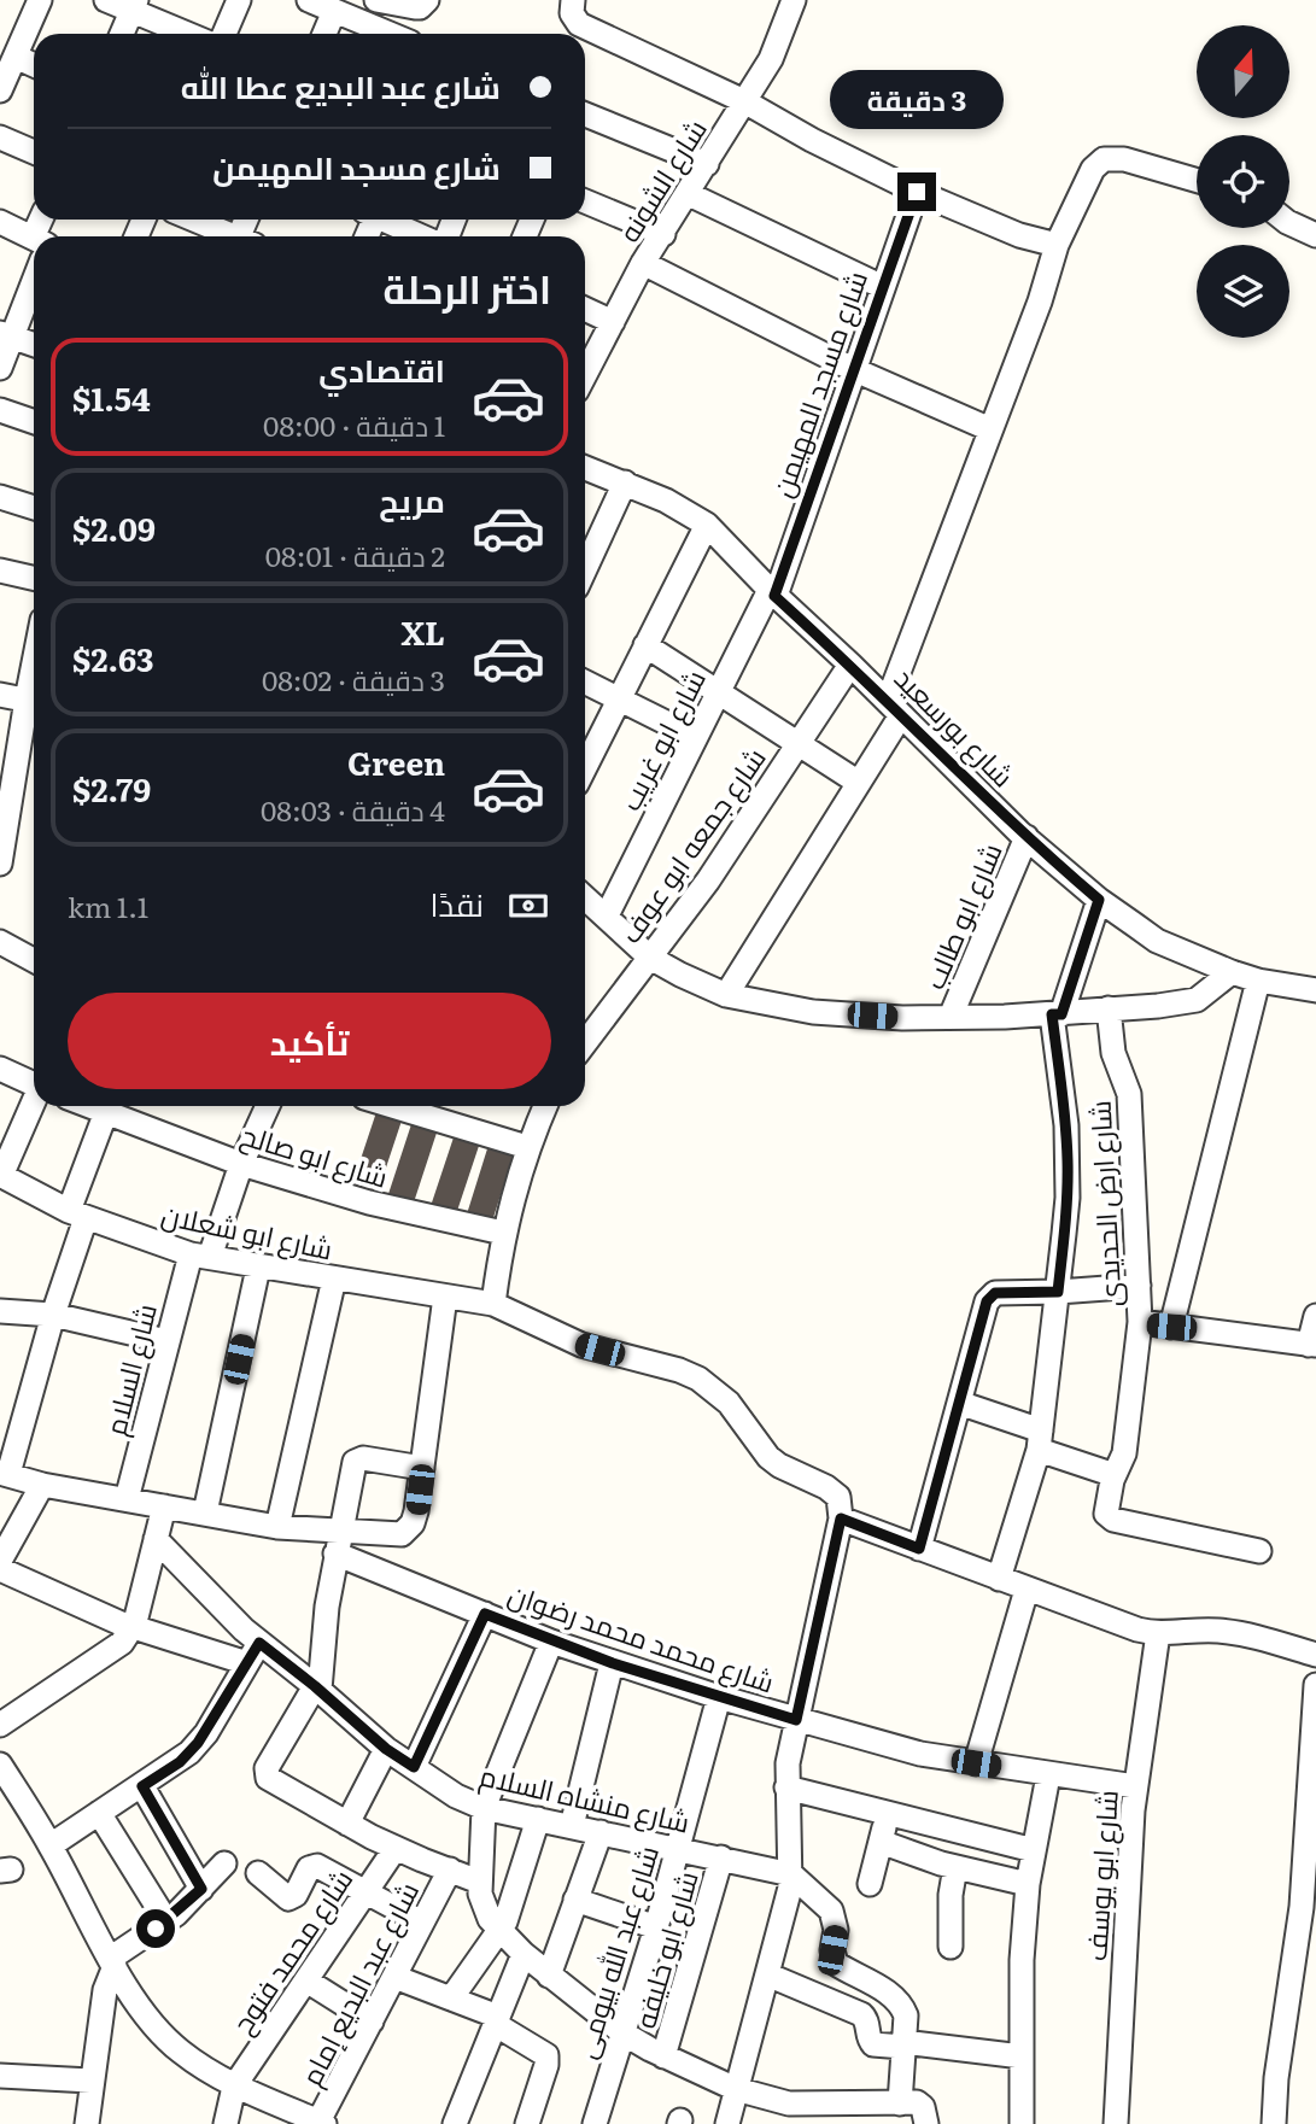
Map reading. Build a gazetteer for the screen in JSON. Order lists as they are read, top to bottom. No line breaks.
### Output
{"streets":{"street":["شارع الشونه","شارع مسجد المهيمن","شارع بورسعيد","شارع ابو غريب","شارع جمعه ابو عوف","شارع ابو طالب","شارع ابو صالح","شارع ارض الحديدى","شارع ابو شعلان","شارع السلام","شارع محمد محمد رضوان","شارع منشاه السلام","شارع ابو يوسف","شارع ابو خليفه","شارع محمد فتوح","شارع عبد الله بيومى","شارع عبد البديع إمام"]},"crossings":[["شارع مسجد المهيمن","شارع بورسعيد"],["شارع مسجد المهيمن","شارع ابو غريب"],["شارع بورسعيد","شارع ابو غريب"],["شارع بورسعيد","شارع جمعه ابو عوف"],["شارع بورسعيد","شارع ابو طالب"],["شارع ابو صالح","شارع السلام"],["شارع ابو شعلان","شارع السلام"],["شارع محمد محمد رضوان","شارع ابو يوسف"],["شارع محمد محمد رضوان","شارع عبد الله بيومى"],["شارع منشاه السلام","شارع ابو خليفه"],["شارع منشاه السلام","شارع عبد الله بيومى"]],"north":"top","page":{"banner":["شارع عبد البديع عطا الله","شارع مسجد المهيمن"],"bubble":"3 دقيقة","heading":"اختر الرحلة","list":[{"name":"اقتصادي","note":"1 دقيقة · 08:00","value":"$1.54"},{"name":"مريح","note":"2 دقيقة · 08:01","value":"$2.09"},{"name":"XL","note":"3 دقيقة · 08:02","value":"$2.63"},{"name":"Green","note":"4 دقيقة · 08:03","value":"$2.79"}],"pay":["نقدًا","1.1 km"],"buttons":"تأكيد"}}
